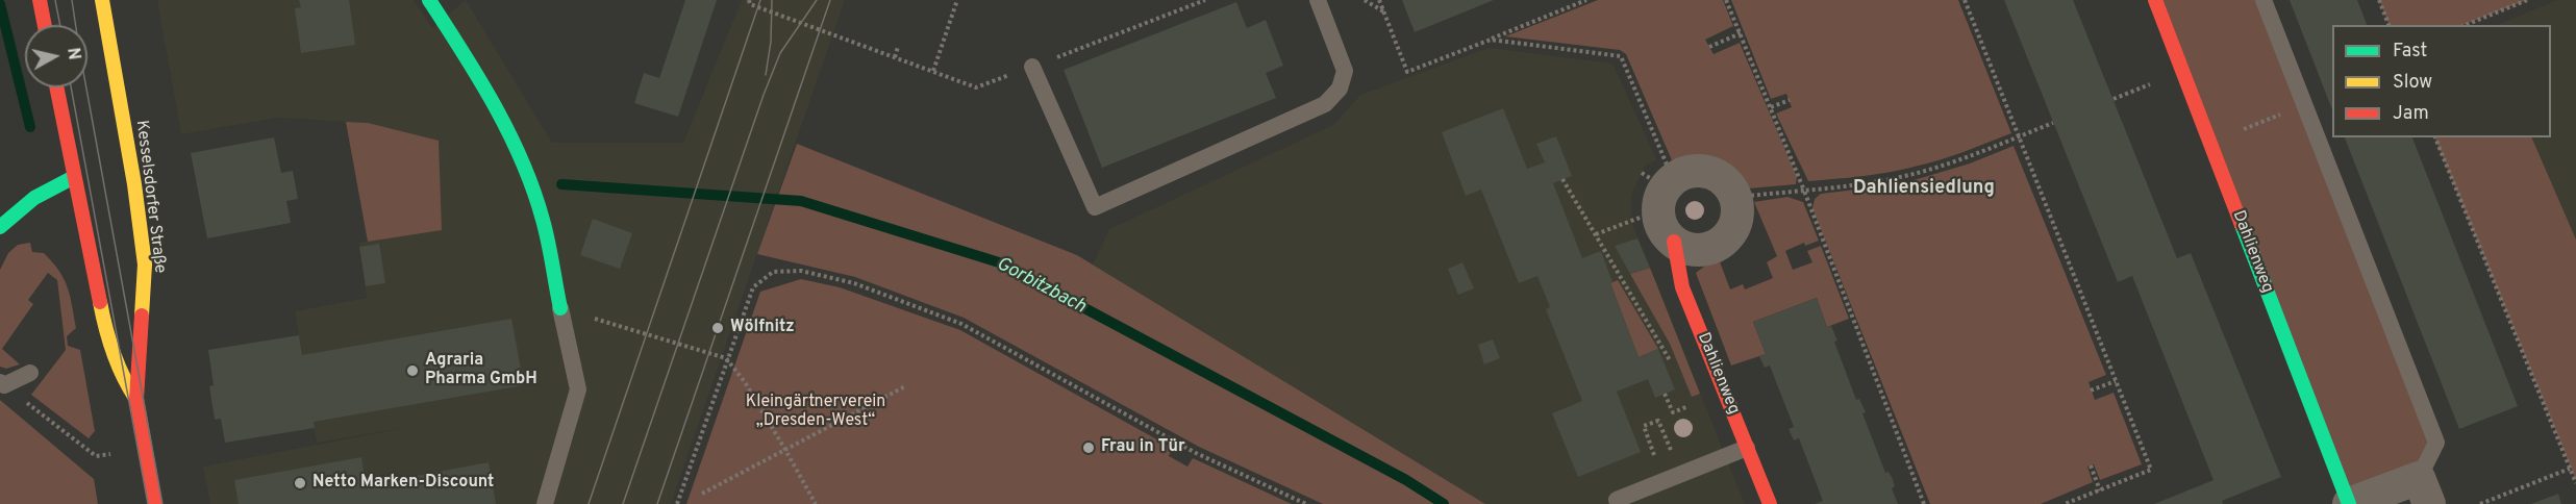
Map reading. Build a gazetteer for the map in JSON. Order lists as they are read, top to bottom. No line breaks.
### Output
{"streets":{"street":["Kesselsdorfer Straße","Dahlienweg"]},"districts":["Dahliensiedlung"],"water":["Gorbitzbach"],"parks":["Kleingärtnerverein „Dresden-West“"],"places":["Wölfnitz","Agraria Pharma GmbH","Frau in Tür","Netto Marken-Discount"],"legend":["Fast","Slow","Jam"],"north":"right"}
